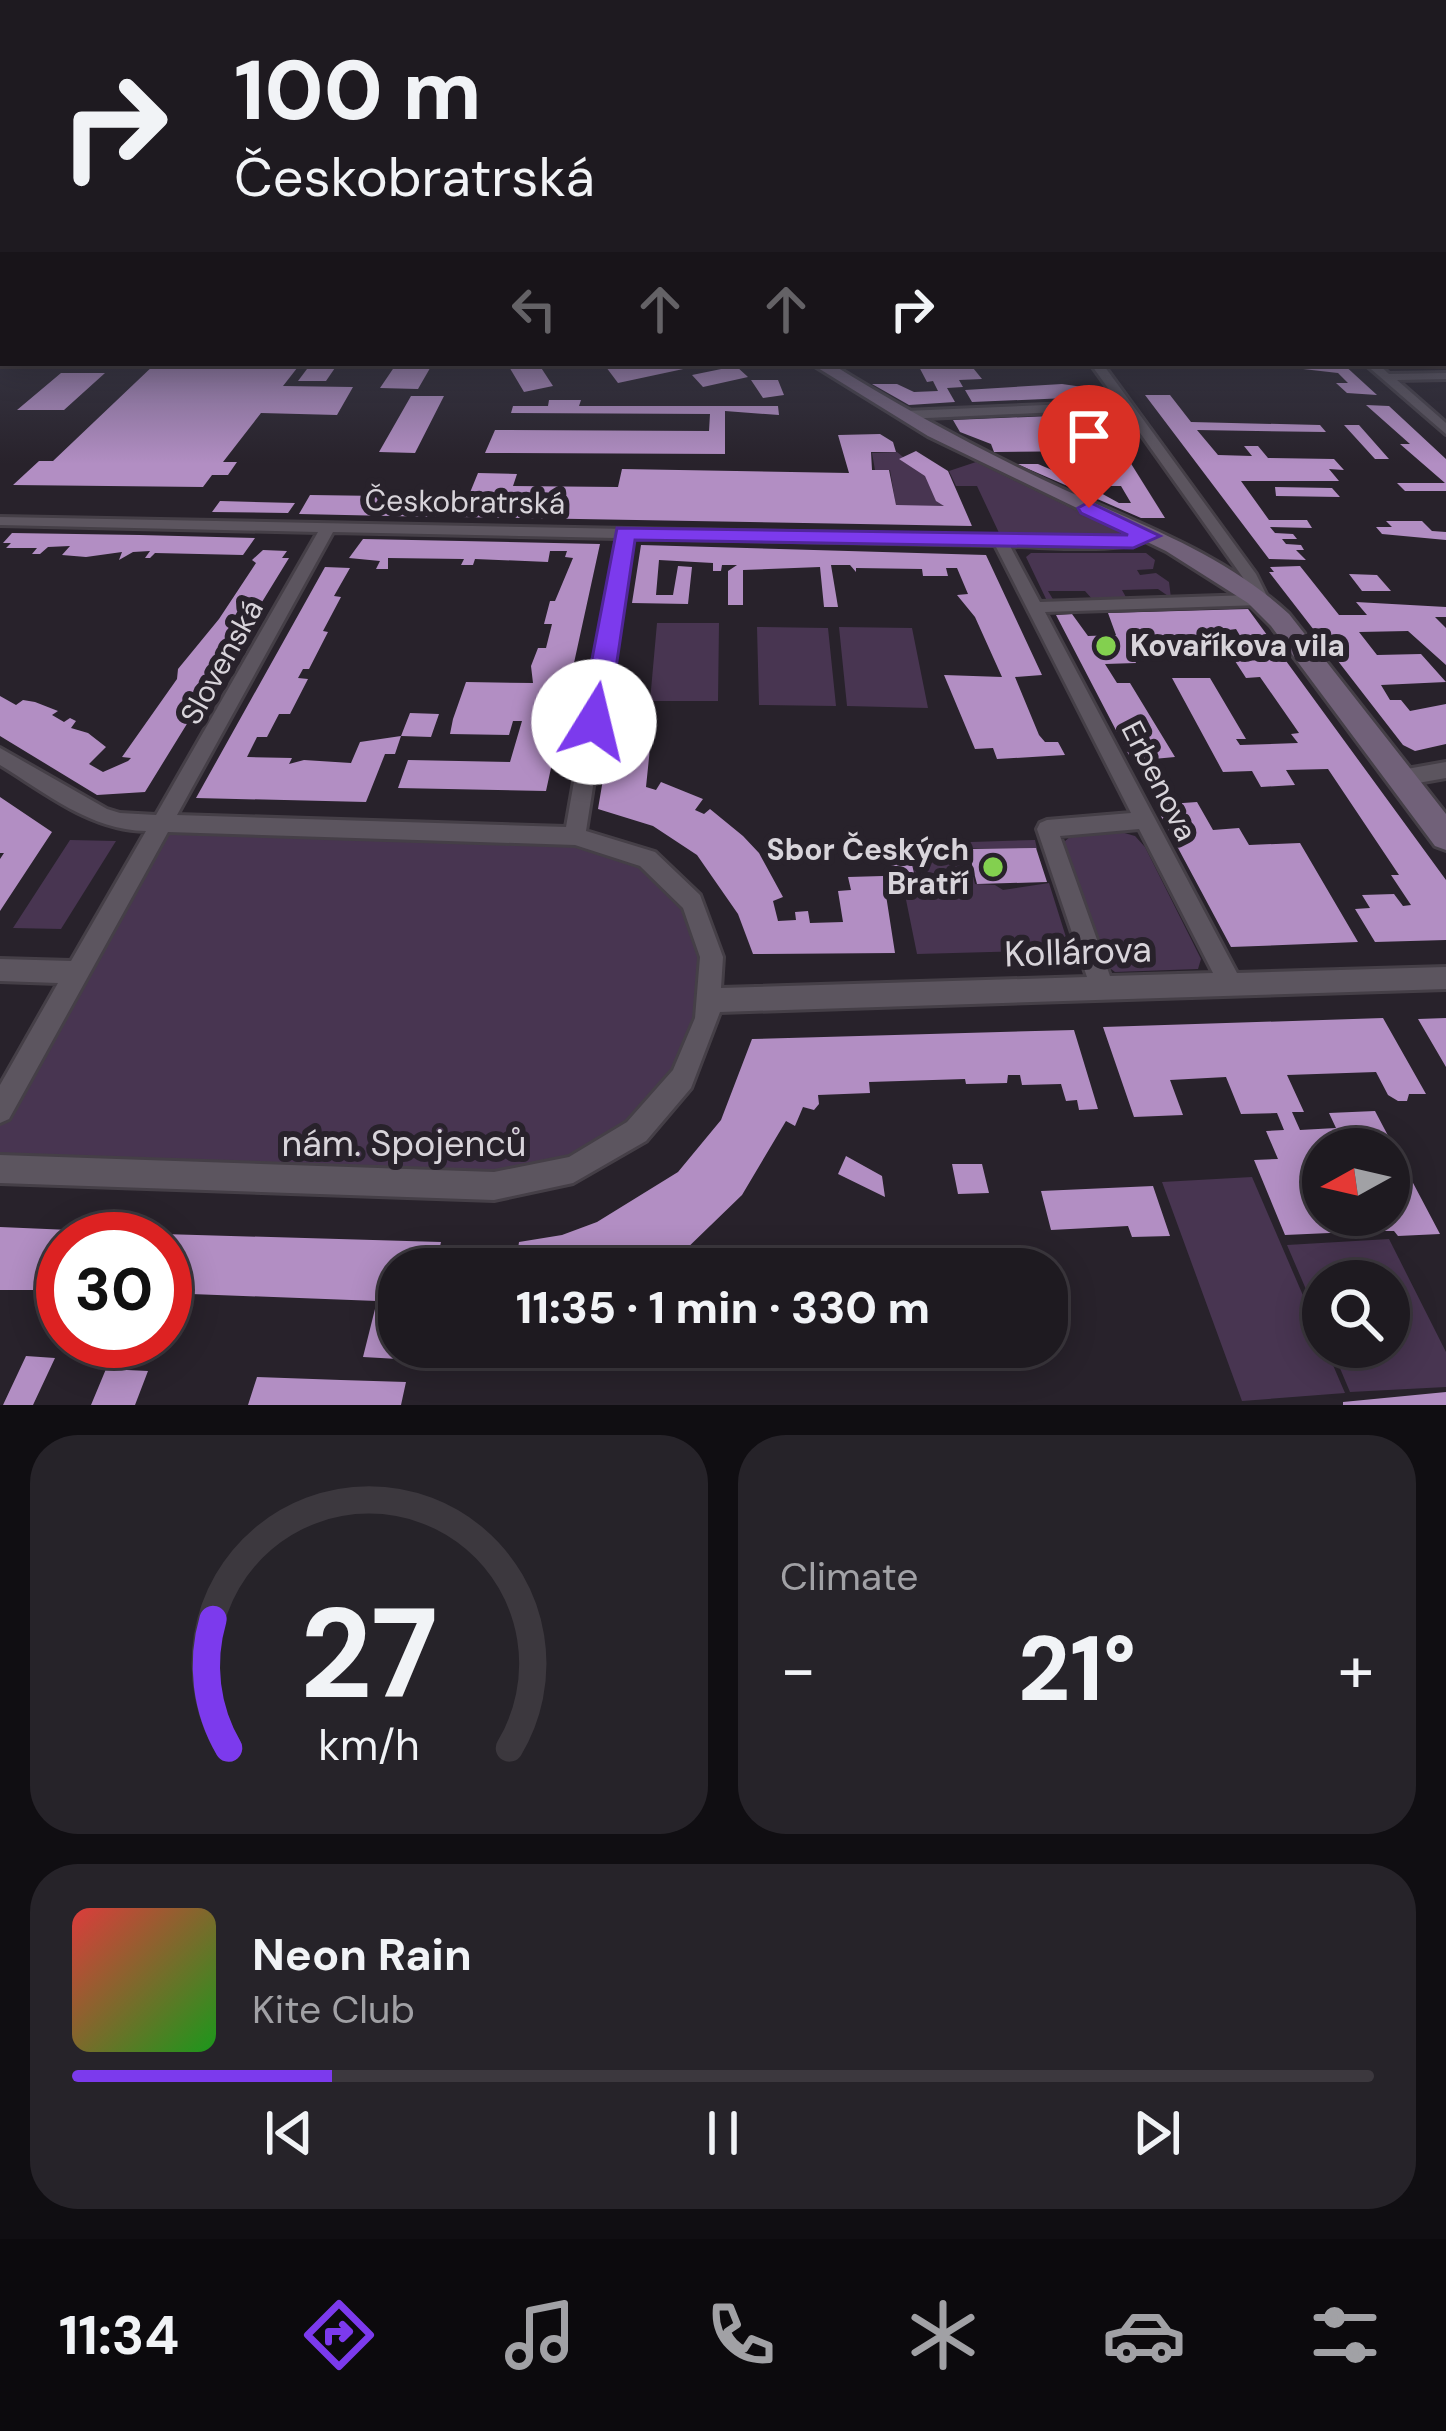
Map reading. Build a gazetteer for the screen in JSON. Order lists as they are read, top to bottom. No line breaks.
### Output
{"streets":{"street":["Českobratrská","Slovenská","Erbenova","Kollárova","nám. Spojenců"]},"crossings":[["Českobratrská","Slovenská"],["Českobratrská","Erbenova"],["Slovenská","nám. Spojenců"],["Erbenova","Kollárova"],["Kollárova","nám. Spojenců"]],"places":["Kovaříkova vila","Sbor Českých Bratří"],"north":"left","page":{"turn":["100 m","Českobratrská"],"limit":"30","trip":"11:35 · 1 min · 330 m","tile":"Climate","heat":["−","21°","+"],"song":["Neon Rain","Kite Club"],"tabs":"11:34","gauge":["27","km/h"]}}
